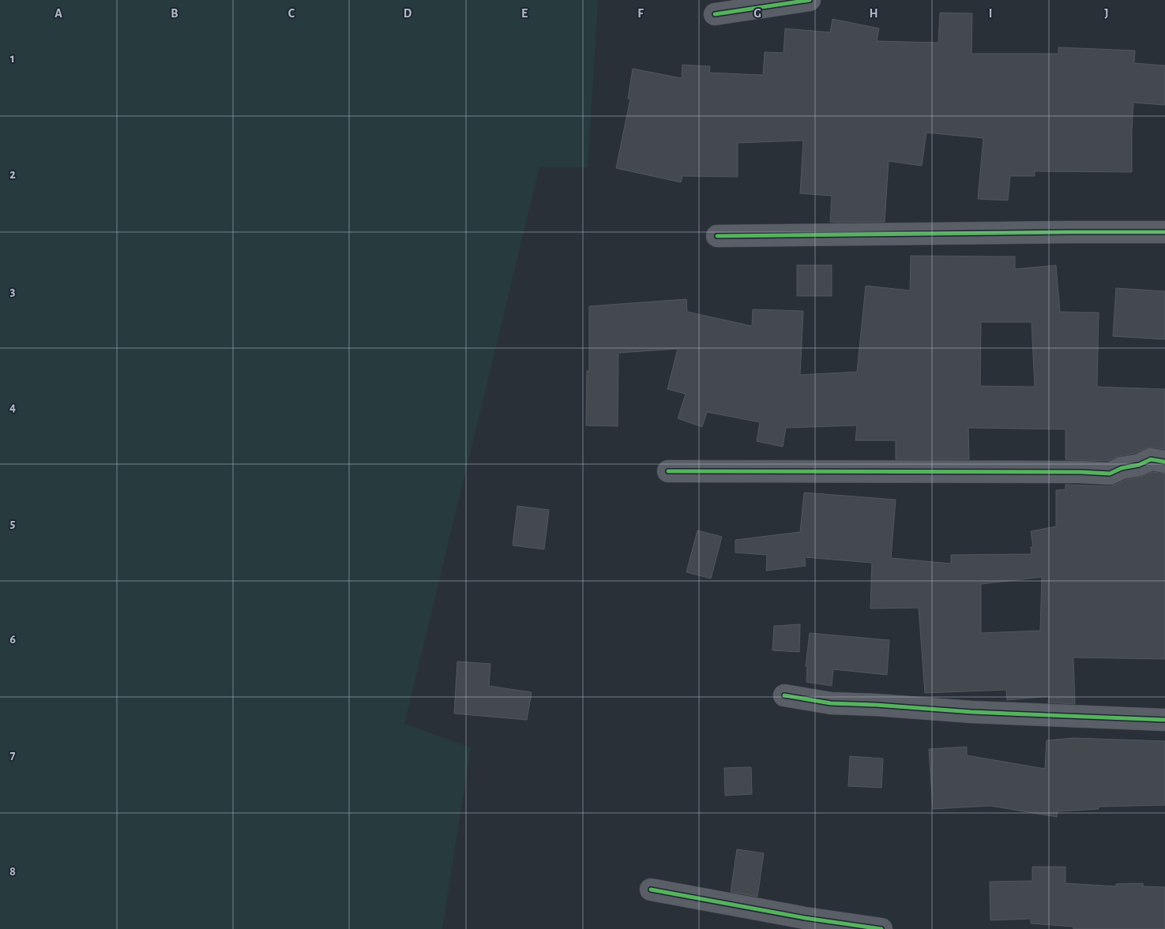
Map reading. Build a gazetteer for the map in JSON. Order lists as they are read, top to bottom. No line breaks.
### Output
{"grid":{"columns":["A","B","C","D","E","F","G","H","I","J"],"rows":["1","2","3","4","5","6","7","8"]}}
